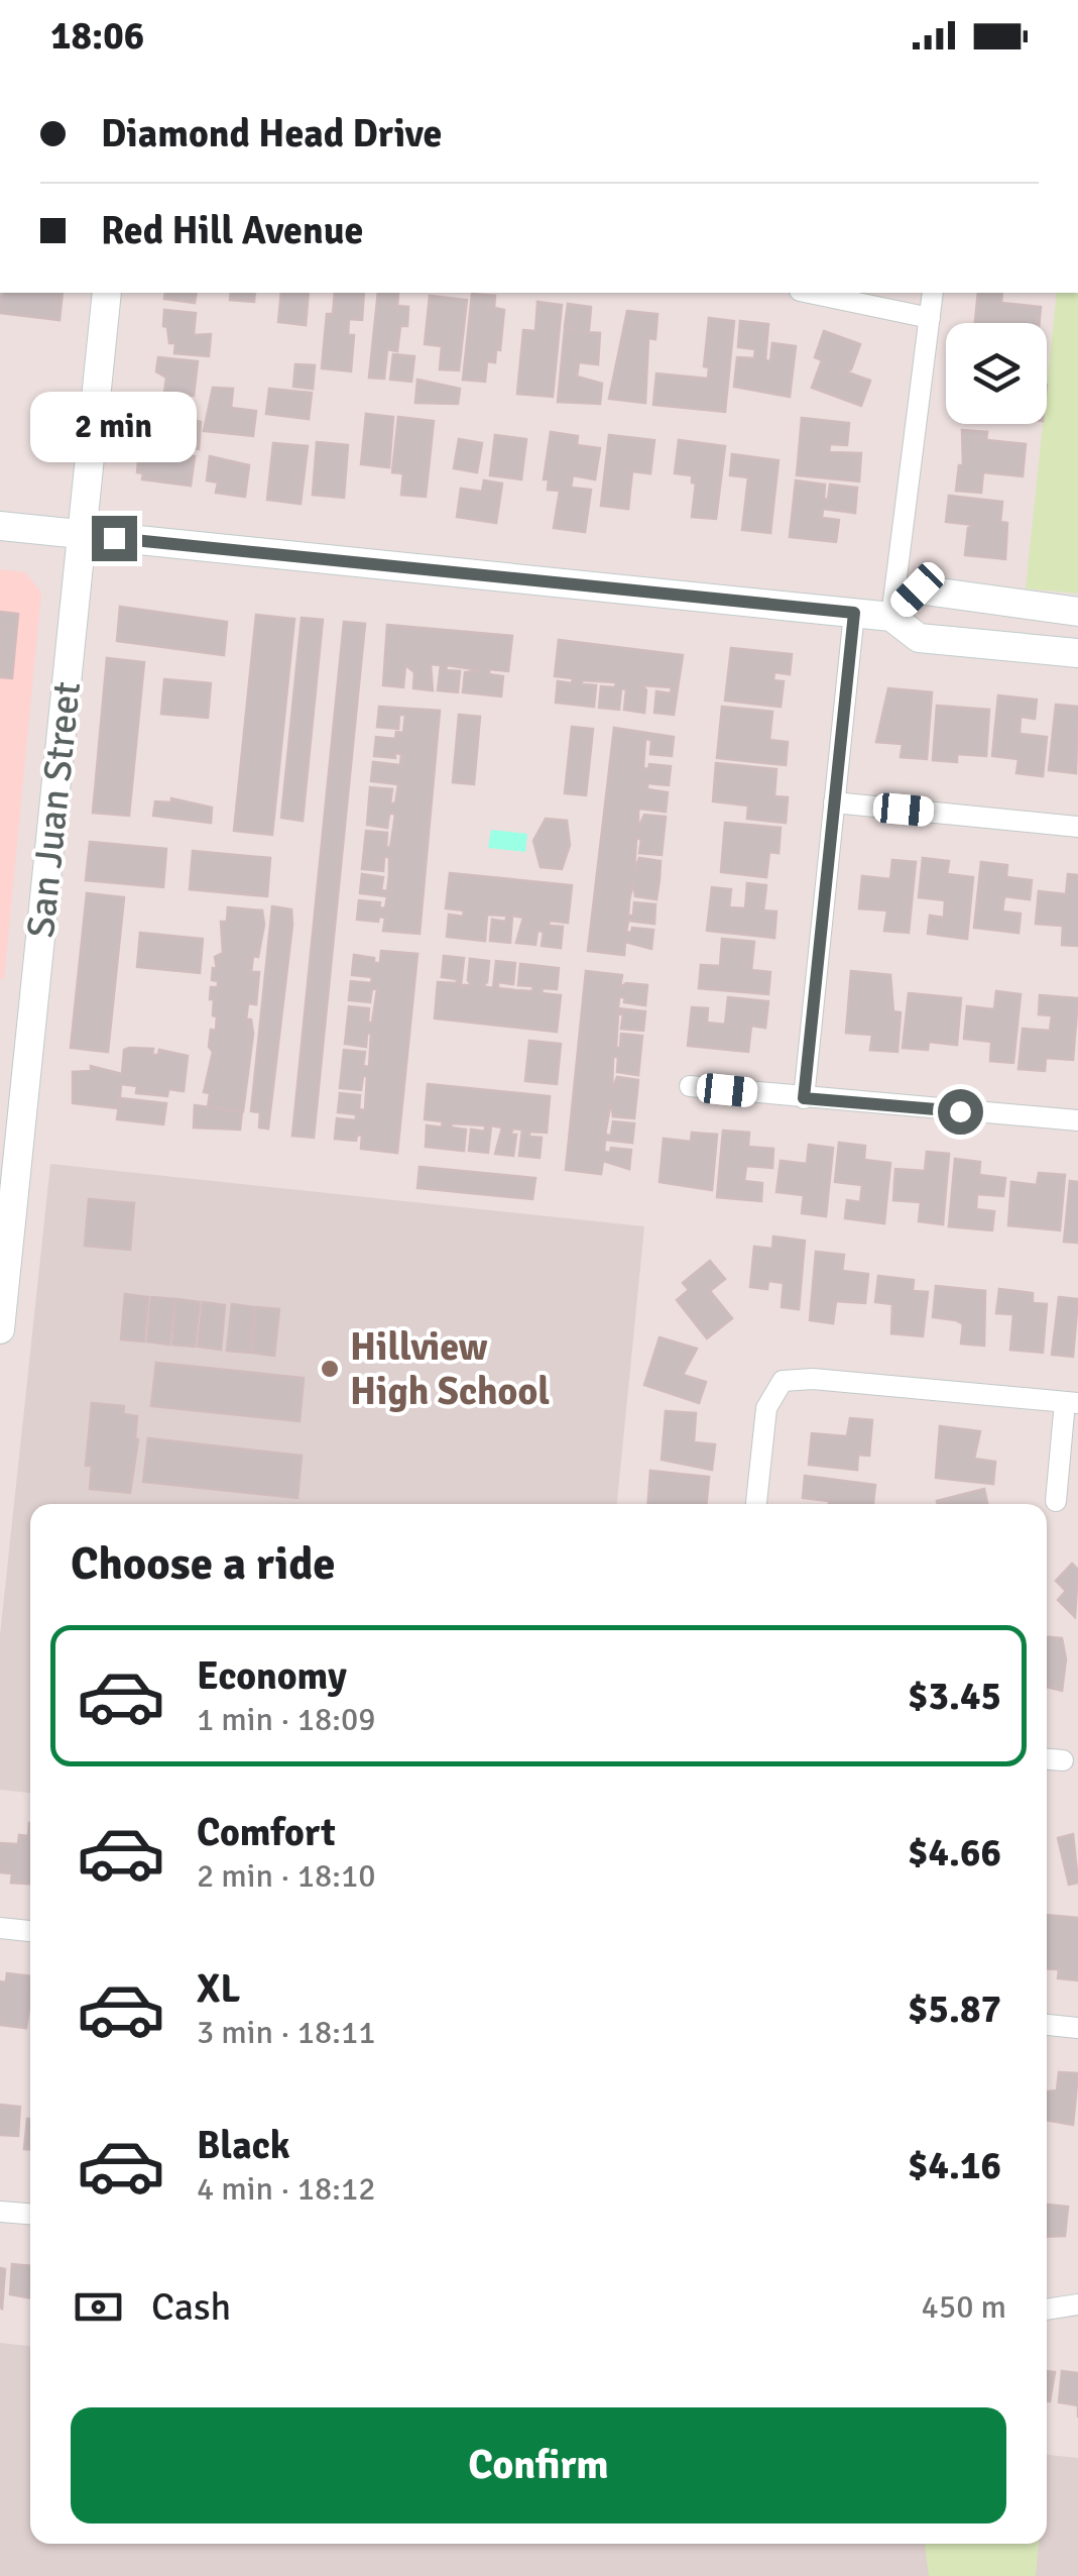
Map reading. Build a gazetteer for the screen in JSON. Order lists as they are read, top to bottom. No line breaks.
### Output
{"streets":{"main road":["San Juan Street"]},"places":["Hillview High School"],"page":{"status":"18:06","banner":["Diamond Head Drive","Red Hill Avenue"],"bubble":"2 min","heading":"Choose a ride","list":[{"name":"Economy","note":"1 min · 18:09","value":"$3.45"},{"name":"Comfort","note":"2 min · 18:10","value":"$4.66"},{"name":"XL","note":"3 min · 18:11","value":"$5.87"},{"name":"Black","note":"4 min · 18:12","value":"$4.16"}],"pay":["Cash","450 m"],"buttons":"Confirm"}}
